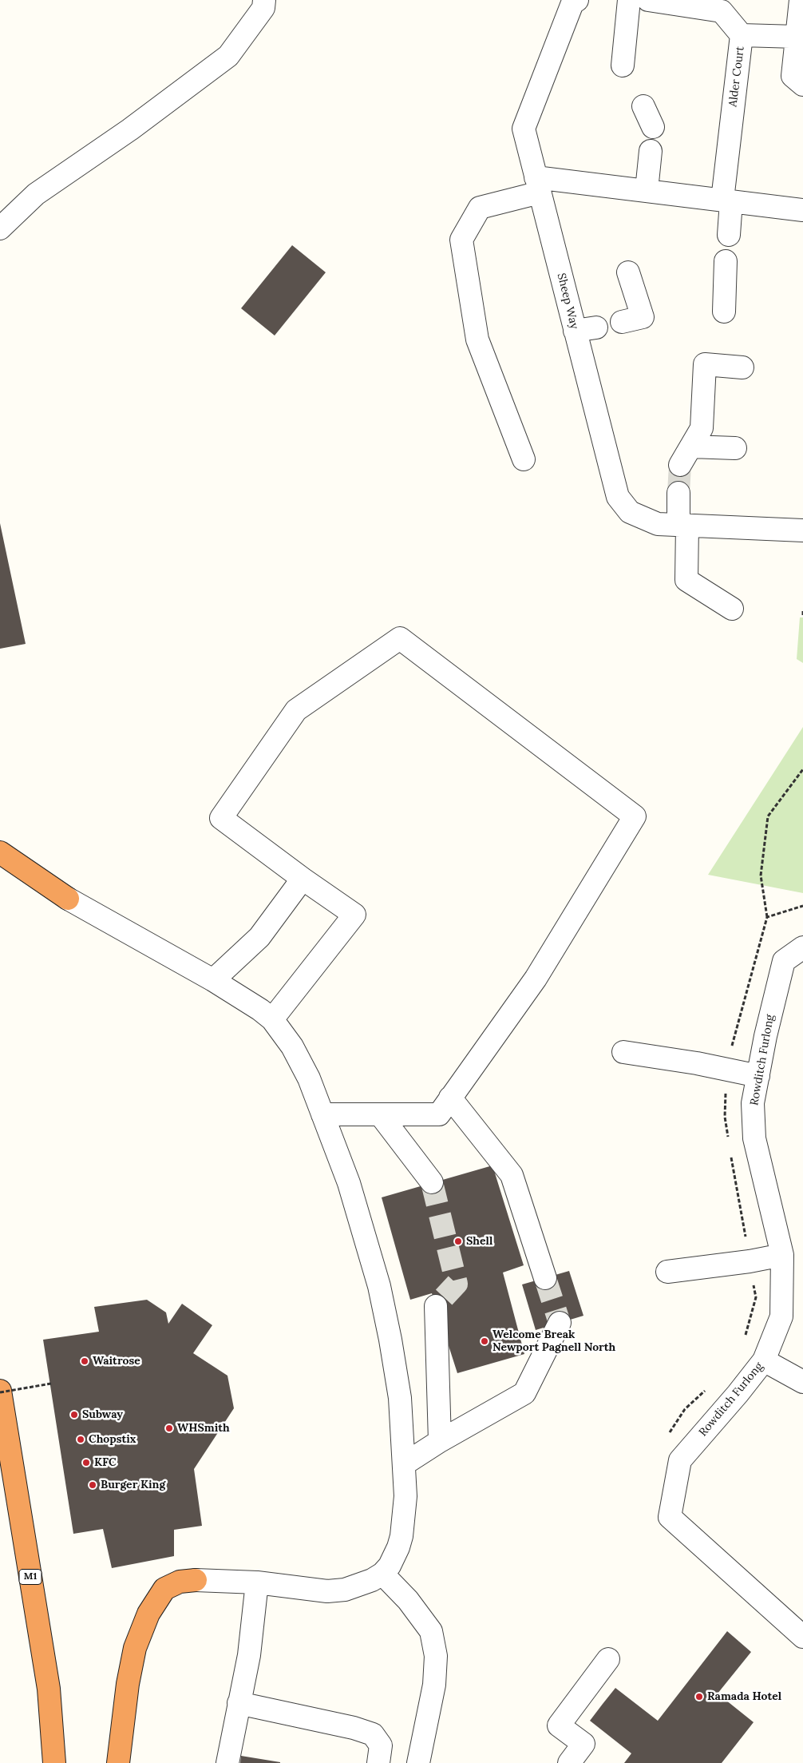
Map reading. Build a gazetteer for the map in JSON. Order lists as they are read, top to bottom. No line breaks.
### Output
{"streets":{"highway":["M1"],"street":["Alder Court","Sheep Way","Rowditch Furlong"]},"places":["Shell","Welcome Break Newport Pagnell North","Waitrose","Subway","WHSmith","Chopstix","KFC","Burger King","Ramada Hotel"]}
